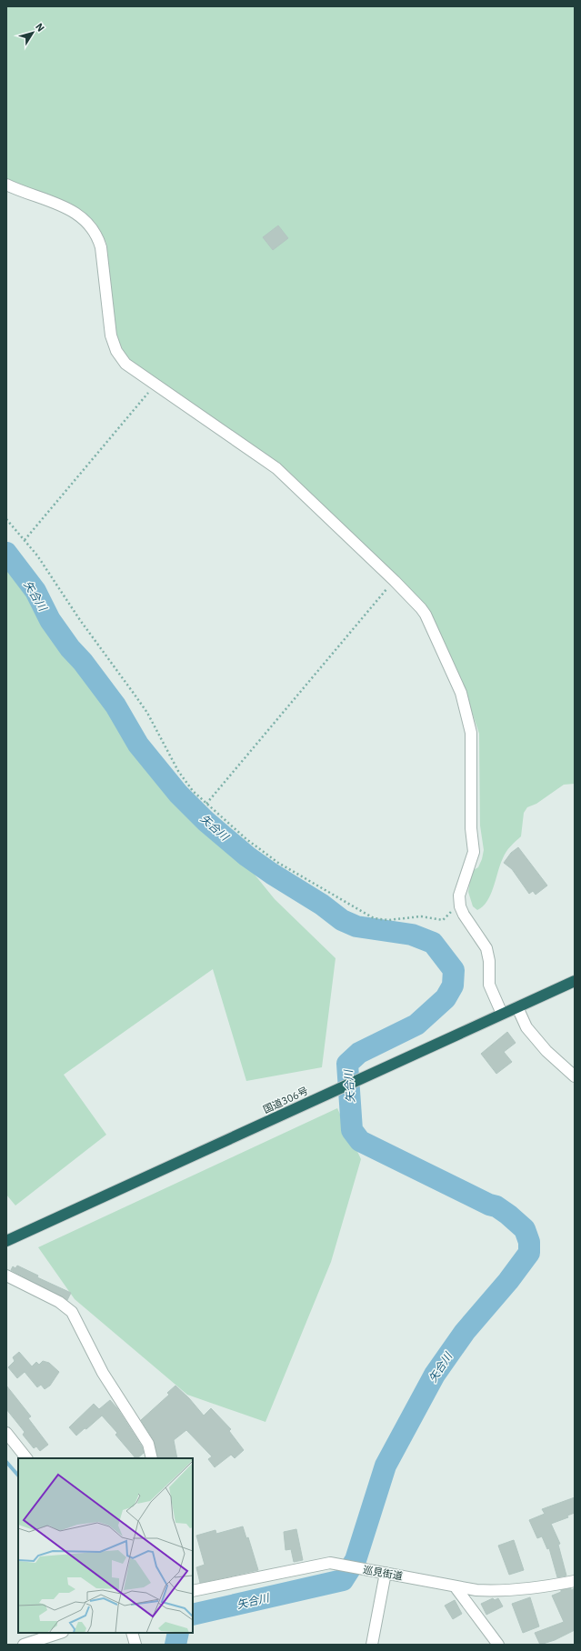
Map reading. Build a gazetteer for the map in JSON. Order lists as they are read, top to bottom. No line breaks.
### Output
{"streets":{"highway":["国道306号"],"street":["巡見街道"]},"water":["矢合川"],"north":"top right"}
